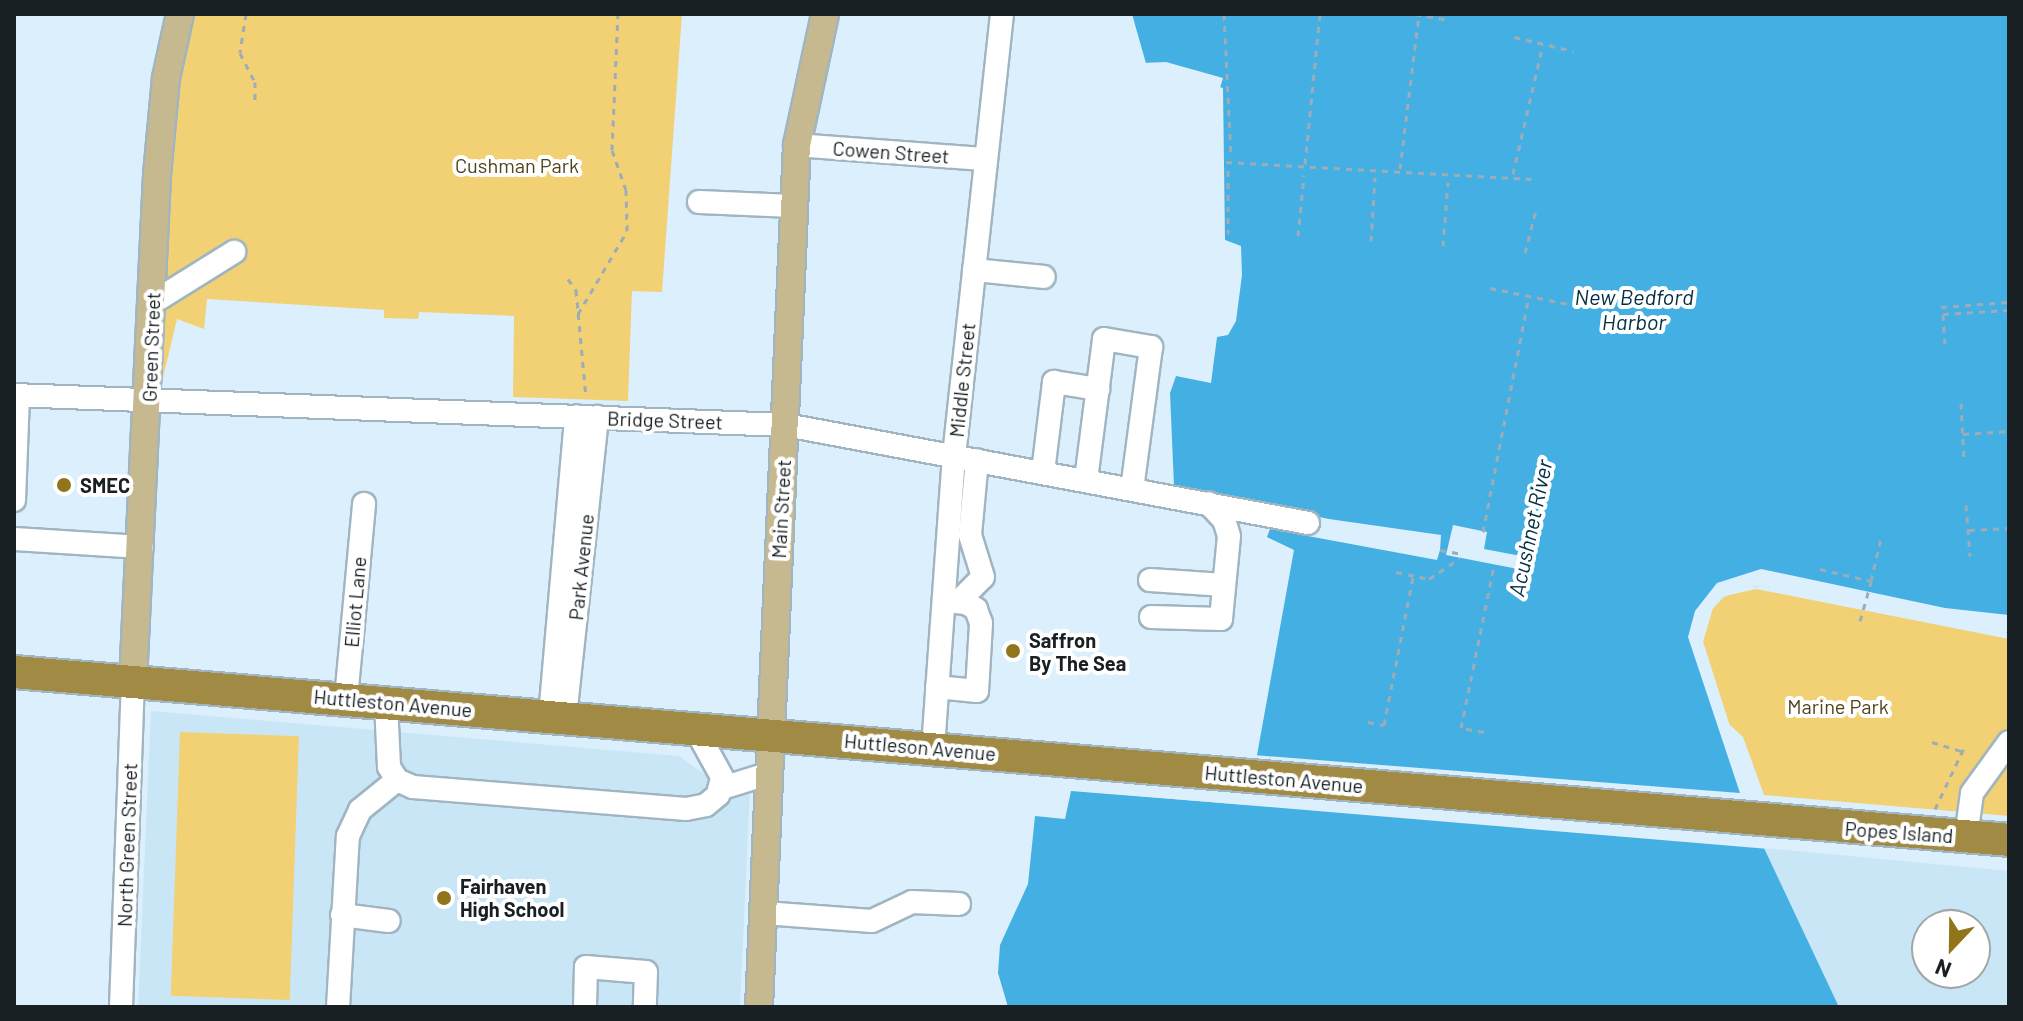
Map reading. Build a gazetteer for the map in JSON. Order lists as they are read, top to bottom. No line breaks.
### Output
{"streets":{"highway":["Huttleston Avenue","Huttleson Avenue","Popes Island"],"main road":["Green Street","Main Street"],"street":["Cowen Street","Middle Street","Bridge Street","Park Avenue","Elliot Lane","North Green Street"]},"crossings":[["Cowen Street","Middle Street"],["Cowen Street","Main Street"],["Green Street","Bridge Street"],["Green Street","Huttleston Avenue"],["Green Street","North Green Street"],["Middle Street","Bridge Street"],["Middle Street","Huttleson Avenue"],["Bridge Street","Main Street"],["Bridge Street","Park Avenue"],["Main Street","Huttleston Avenue"],["Main Street","Huttleson Avenue"],["Park Avenue","Huttleston Avenue"],["Elliot Lane","Huttleston Avenue"],["Huttleston Avenue","Huttleson Avenue"],["Huttleston Avenue","Popes Island"],["Huttleston Avenue","North Green Street"]],"water":["New Bedford Harbor","Acushnet River"],"parks":["Cushman Park","Marine Park"],"places":["SMEC","Saffron By The Sea","Fairhaven High School"],"north":"bottom"}
